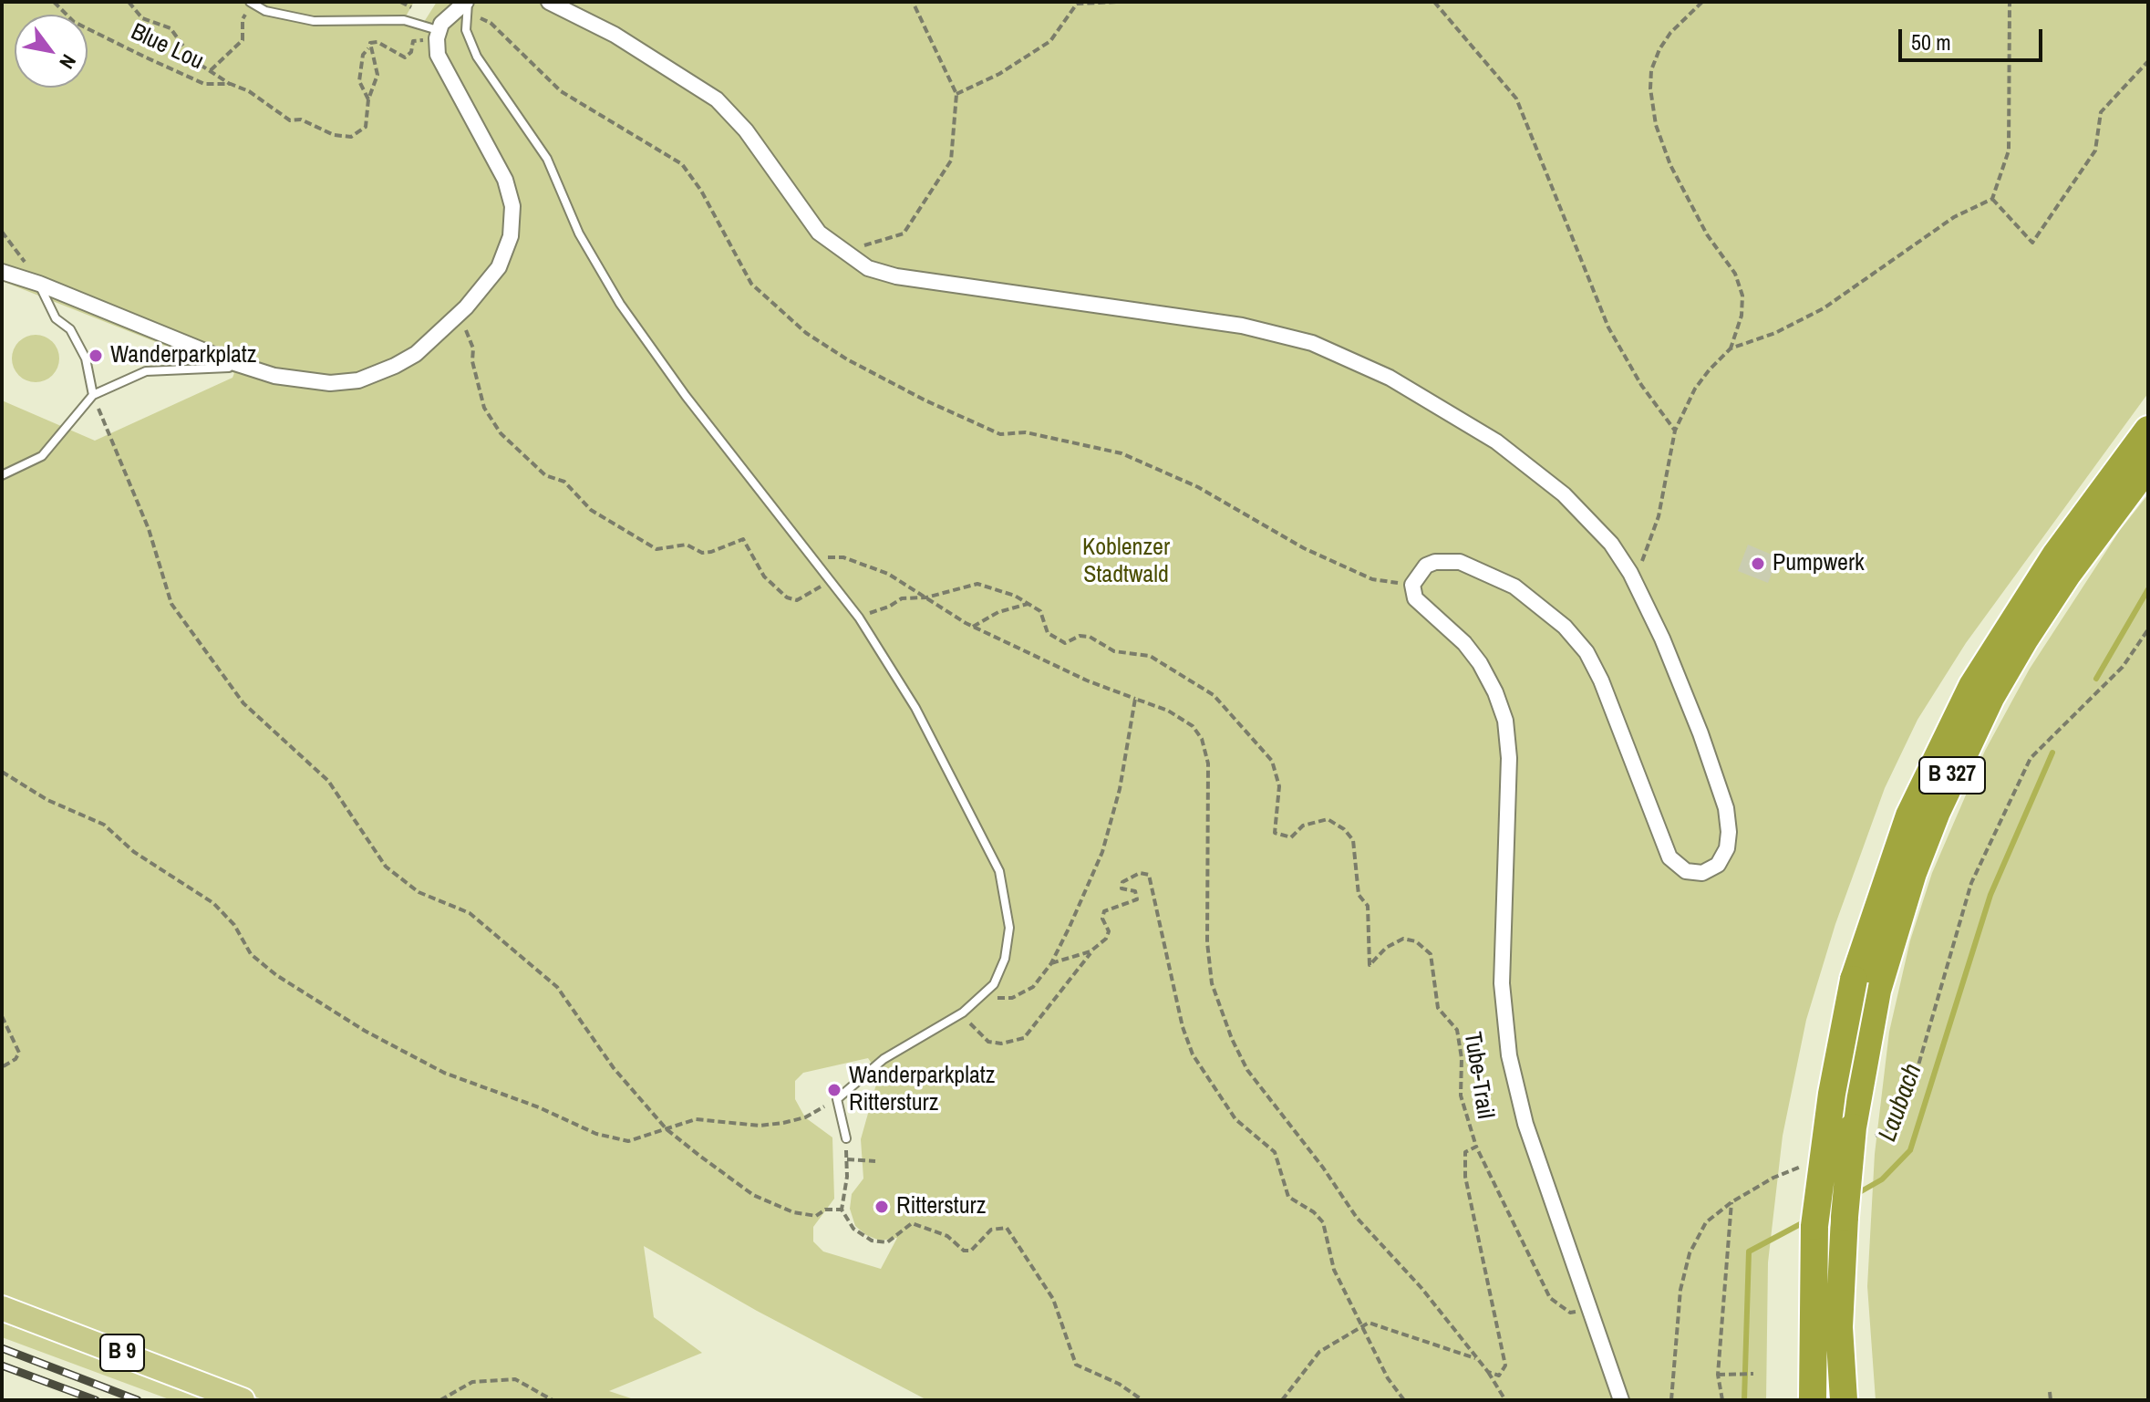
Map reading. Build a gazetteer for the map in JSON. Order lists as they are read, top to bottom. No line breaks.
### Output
{"streets":{"highway":["B 327"],"main road":["B 9"],"path":["Blue Lou","Tube-Trail"]},"water":["Laubach"],"parks":["Koblenzer Stadtwald"],"places":["Wanderparkplatz","Pumpwerk","Wanderparkplatz Rittersturz","Rittersturz"],"scale_bar":"50 m","north":"bottom right"}
